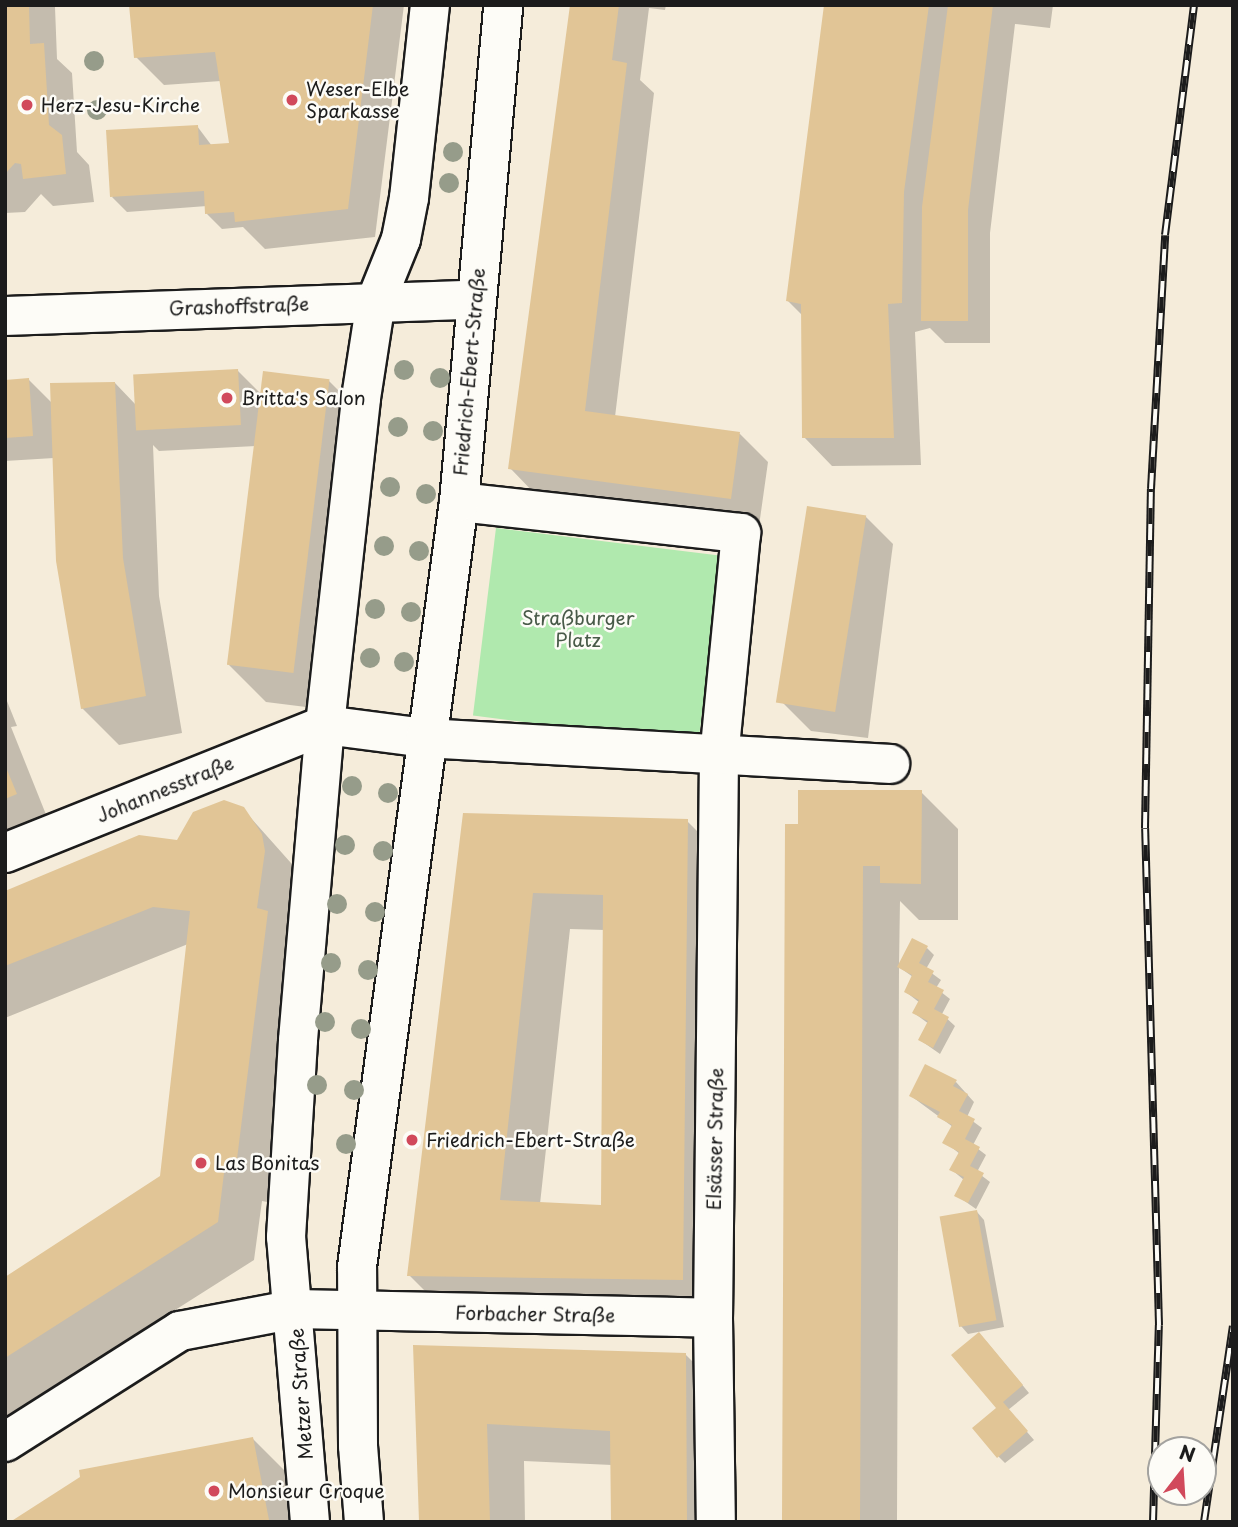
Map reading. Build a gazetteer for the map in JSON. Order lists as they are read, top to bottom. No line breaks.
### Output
{"streets":{"street":["Grashoffstraße","Friedrich-Ebert-Straße","Johannesstraße","Elsässer Straße","Forbacher Straße","Metzer Straße"]},"crossings":[["Grashoffstraße","Friedrich-Ebert-Straße"],["Friedrich-Ebert-Straße","Forbacher Straße"],["Elsässer Straße","Forbacher Straße"]],"parks":["Straßburger Platz"],"places":["Weser-Elbe Sparkasse","Herz-Jesu-Kirche","Britta's Salon","Friedrich-Ebert-Straße","Las Bonitas","Monsieur Croque"],"north":"top"}
